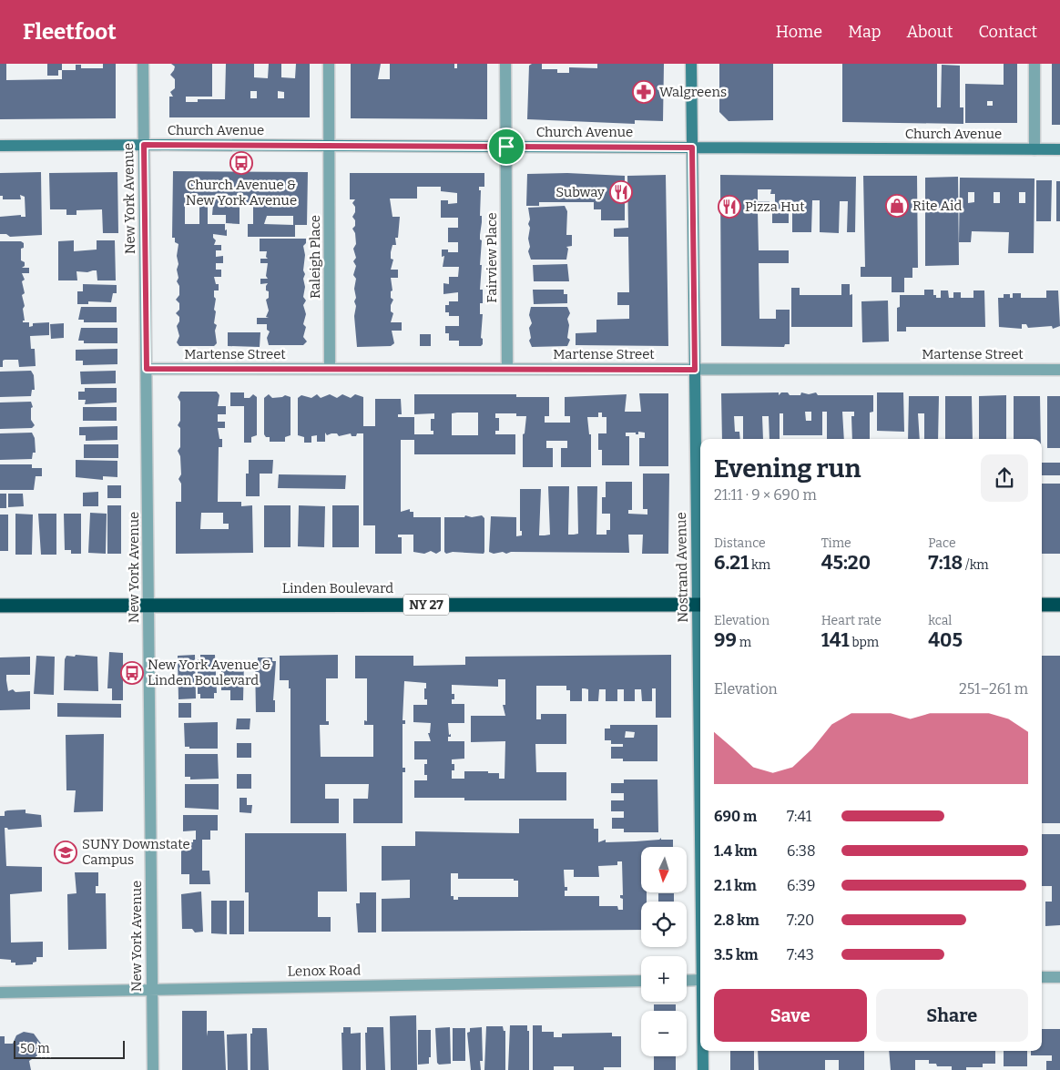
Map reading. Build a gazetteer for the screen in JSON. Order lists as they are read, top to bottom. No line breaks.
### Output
{"streets":{"highway":["Linden Boulevard","NY 27"],"main road":["Church Avenue","Nostrand Avenue"],"street":["New York Avenue","Raleigh Place","Fairview Place","Martense Street","Lenox Road"]},"crossings":[["Church Avenue","New York Avenue"],["Church Avenue","Raleigh Place"],["Church Avenue","Fairview Place"],["Church Avenue","Nostrand Avenue"],["New York Avenue","Martense Street"],["New York Avenue","Linden Boulevard"],["New York Avenue","Lenox Road"],["Raleigh Place","Martense Street"],["Fairview Place","Martense Street"],["Martense Street","Nostrand Avenue"],["Nostrand Avenue","Linden Boulevard"]],"places":{"pharmacy":["Walgreens"],"bus stop":["Church Avenue & New York Avenue","New York Avenue & Linden Boulevard"],"restaurant":["Subway","Pizza Hut"],"shop":["Rite Aid"],"school or university":["SUNY Downstate Campus"]},"scale_bar":"50 m","north":"bottom","page":{"header":"Fleetfoot","nav":["Home","Map","About","Contact"],"heading":["Evening run","21:11 · 9 × 690 m"],"stats":[["Distance","6.21 km"],["Time","45:20"],["Pace","7:18 /km"],["Elevation","99 m"],["Heart rate","141 bpm"],["kcal","405"]],"chart":["Elevation","251–261 m"],"list":[{"name":"690 m","note":"7:41"},{"name":"1.4 km","note":"6:38"},{"name":"2.1 km","note":"6:39"},{"name":"2.8 km","note":"7:20"},{"name":"3.5 km","note":"7:43"}],"map_buttons":["+","−"],"buttons":["Save","Share"],"scale":"50 m"}}
